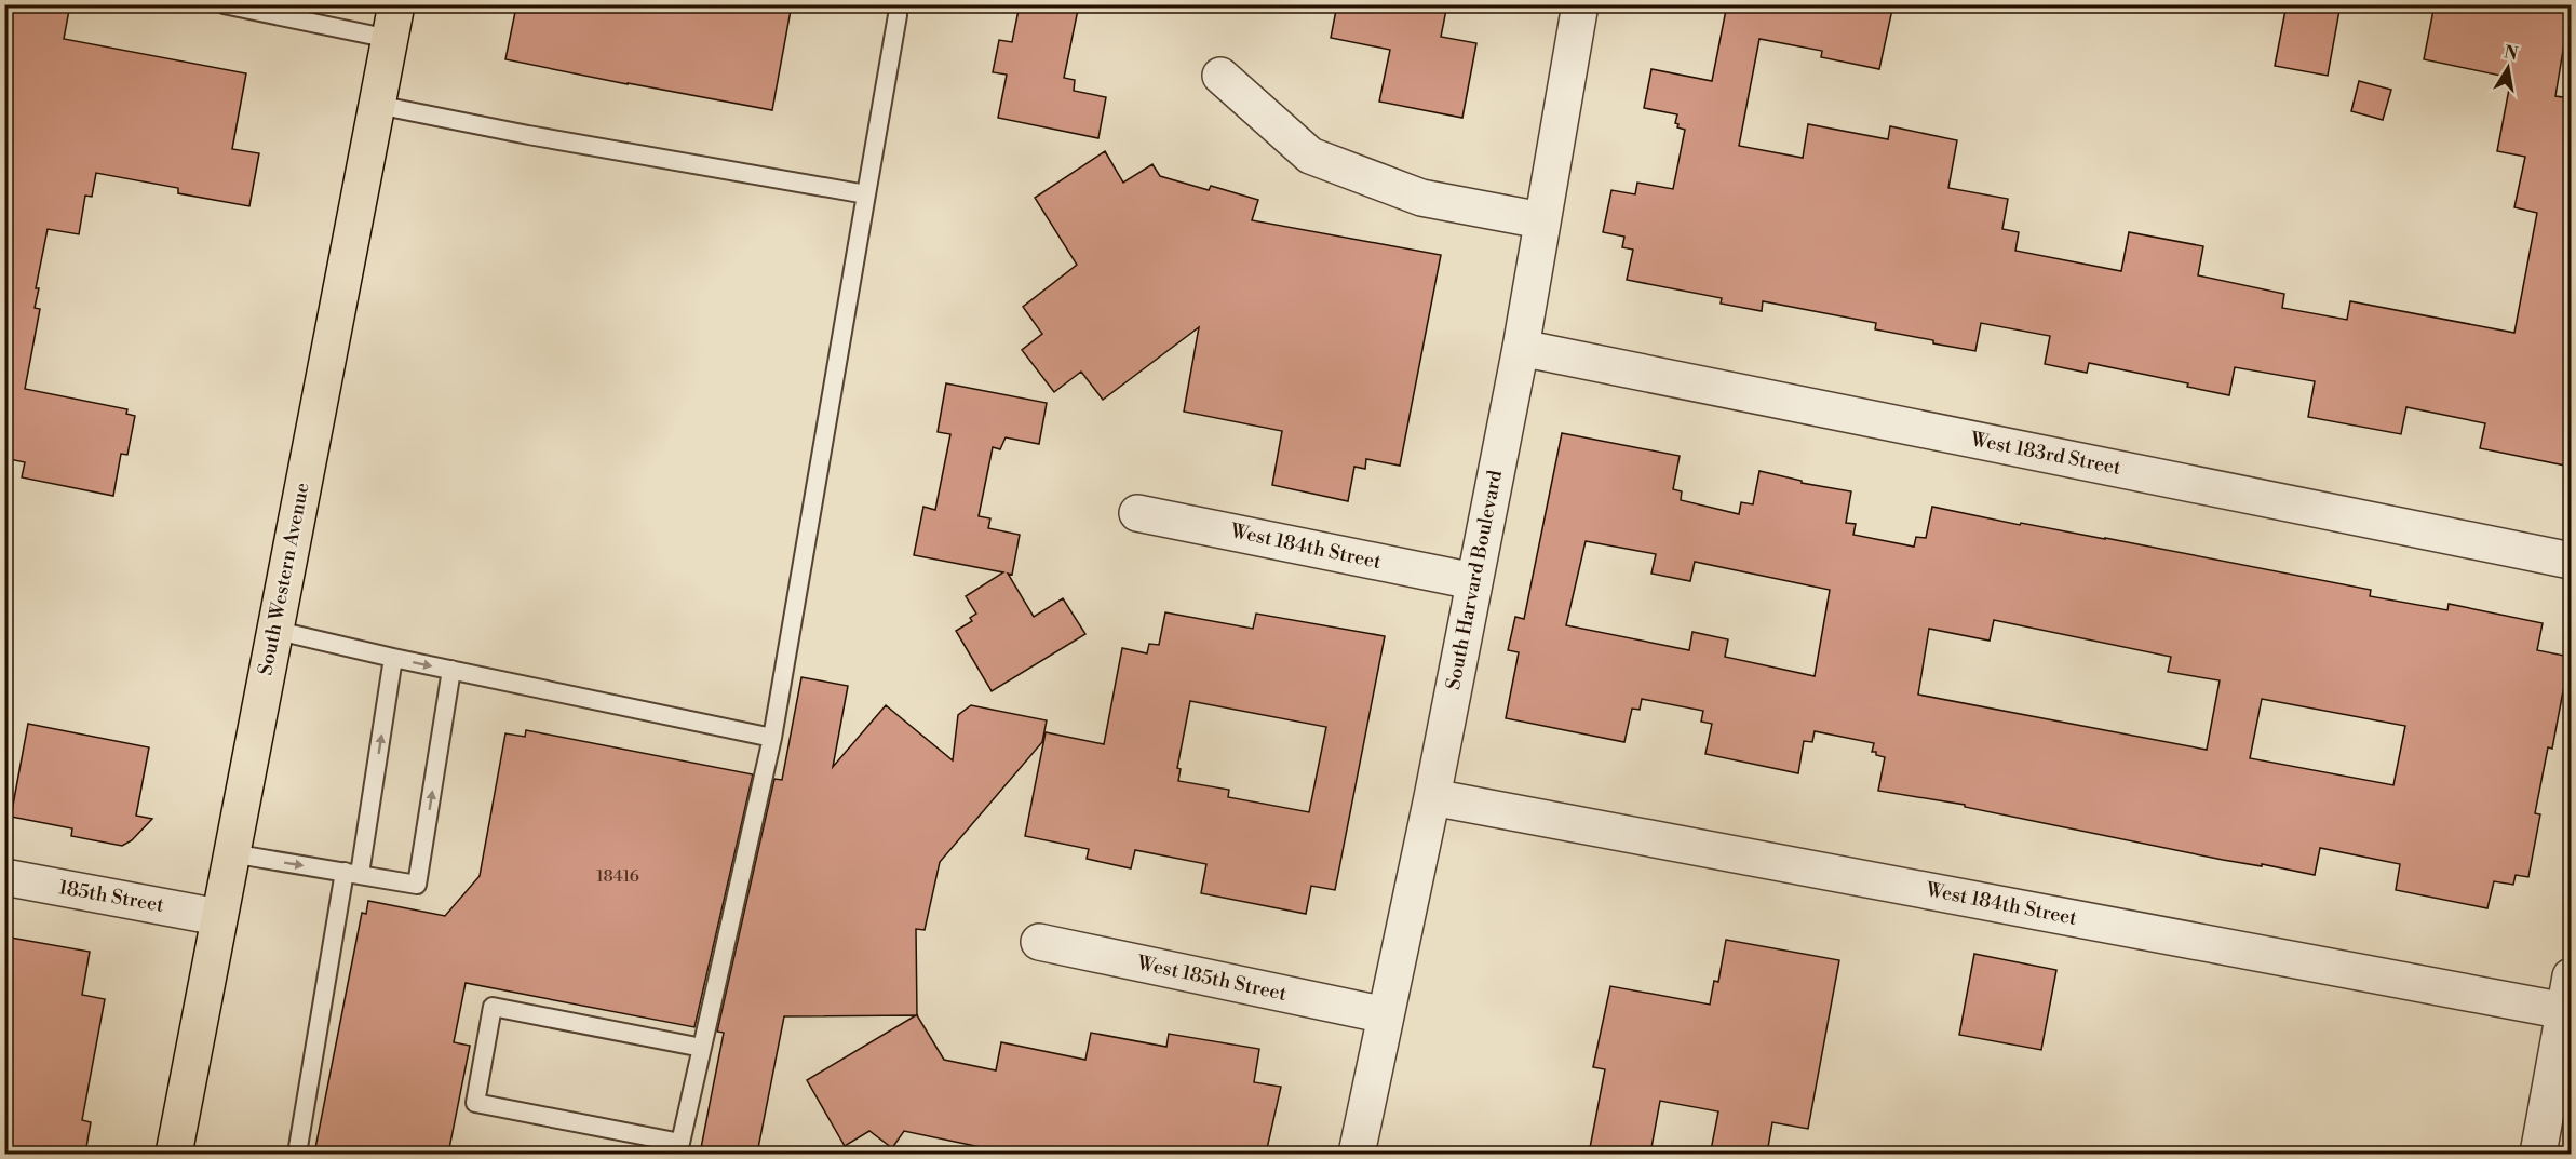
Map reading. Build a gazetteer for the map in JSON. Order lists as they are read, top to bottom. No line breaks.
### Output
{"streets":{"main road":["South Western Avenue"],"street":["West 183rd Street","West 184th Street","South Harvard Boulevard","185th Street","West 185th Street"]},"crossings":[["West 183rd Street","South Harvard Boulevard"],["West 184th Street","South Harvard Boulevard"],["South Western Avenue","185th Street"],["South Harvard Boulevard","West 185th Street"]],"house_numbers":["18416"],"north":"top"}
